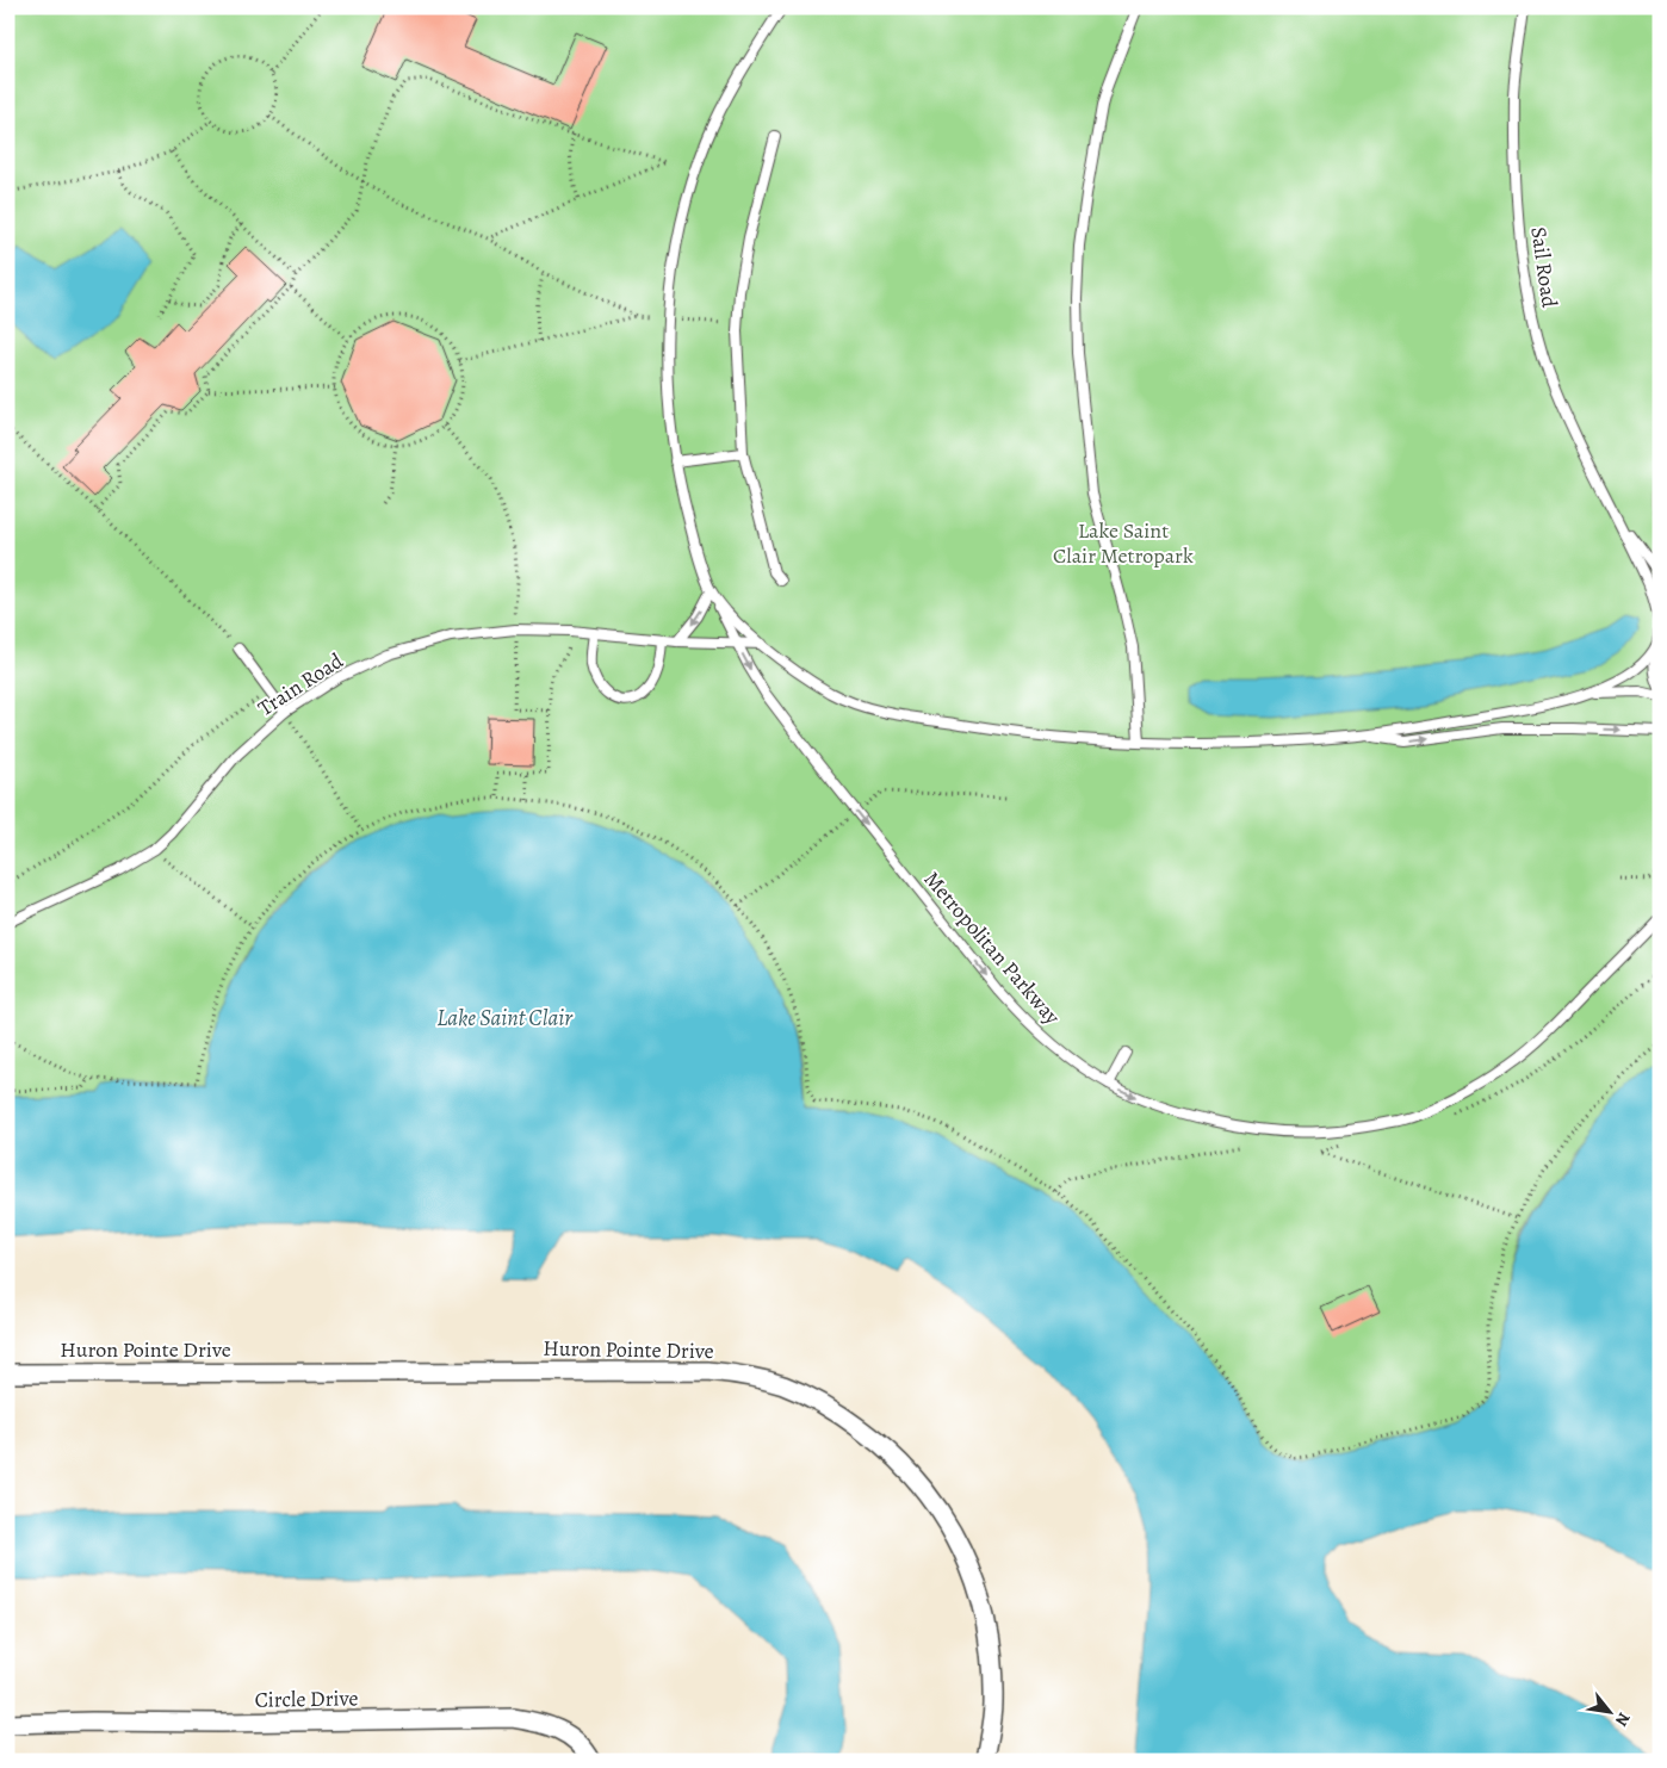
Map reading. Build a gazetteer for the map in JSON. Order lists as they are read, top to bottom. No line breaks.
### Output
{"streets":{"street":["Huron Pointe Drive","Circle Drive"],"lane":["Sail Road","Train Road","Metropolitan Parkway"]},"crossings":[["Train Road","Metropolitan Parkway"]],"water":["Lake Saint Clair"],"parks":["Lake Saint Clair Metropark"],"north":"bottom right"}
